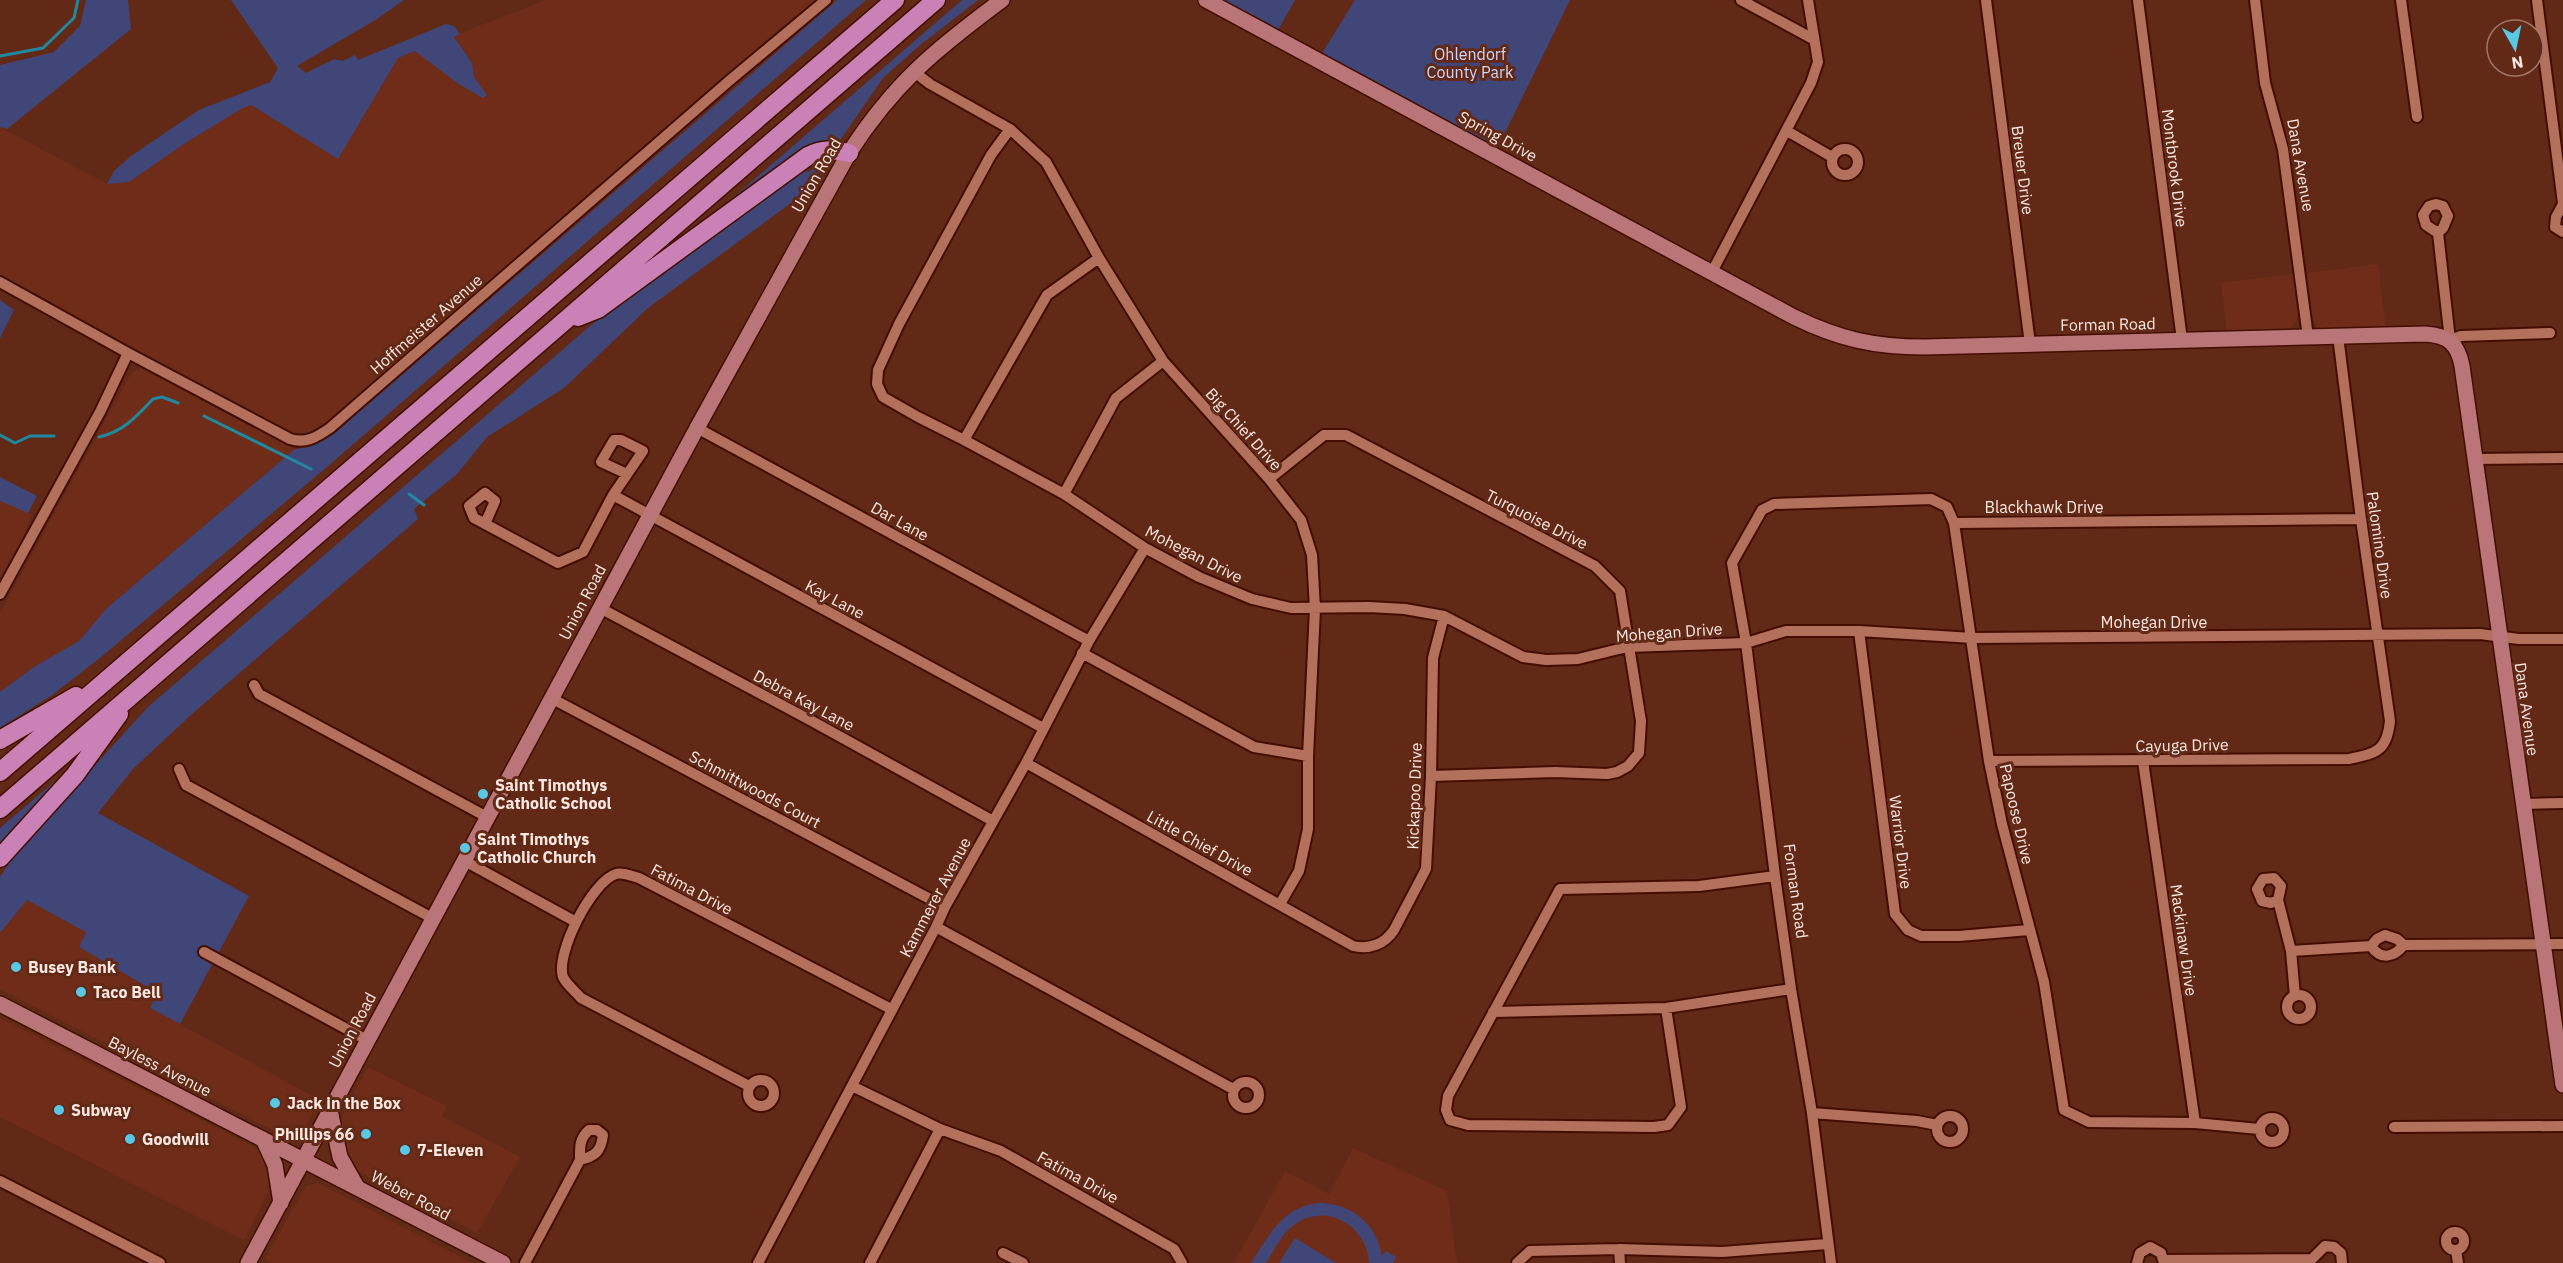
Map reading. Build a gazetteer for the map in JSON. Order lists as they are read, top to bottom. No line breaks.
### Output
{"streets":{"main road":["Spring Drive","Dana Avenue","Union Road","Forman Road","Bayless Avenue","Weber Road"],"street":["Montbrook Drive","Breuer Drive","Hoffmeister Avenue","Big Chief Drive","Blackhawk Drive","Turquoise Drive","Dar Lane","Palomino Drive","Mohegan Drive","Kay Lane","Debra Kay Lane","Cayuga Drive","Schmittwoods Court","Kickapoo Drive","Papoose Drive","Warrior Drive","Little Chief Drive","Fatima Drive","Kammerer Avenue","Mackinaw Drive"]},"crossings":[["Spring Drive","Forman Road"],["Dana Avenue","Forman Road"],["Dana Avenue","Mohegan Drive"],["Montbrook Drive","Forman Road"],["Breuer Drive","Forman Road"],["Union Road","Big Chief Drive"],["Union Road","Dar Lane"],["Union Road","Kay Lane"],["Union Road","Debra Kay Lane"],["Union Road","Schmittwoods Court"],["Union Road","Bayless Avenue"],["Union Road","Weber Road"],["Forman Road","Blackhawk Drive"],["Forman Road","Palomino Drive"],["Forman Road","Mohegan Drive"],["Forman Road","Papoose Drive"],["Big Chief Drive","Turquoise Drive"],["Big Chief Drive","Mohegan Drive"],["Big Chief Drive","Little Chief Drive"],["Blackhawk Drive","Palomino Drive"],["Blackhawk Drive","Papoose Drive"],["Turquoise Drive","Mohegan Drive"],["Turquoise Drive","Kickapoo Drive"],["Dar Lane","Kammerer Avenue"],["Palomino Drive","Mohegan Drive"],["Palomino Drive","Cayuga Drive"],["Mohegan Drive","Kickapoo Drive"],["Mohegan Drive","Papoose Drive"],["Mohegan Drive","Warrior Drive"],["Mohegan Drive","Kammerer Avenue"],["Kay Lane","Kammerer Avenue"],["Debra Kay Lane","Kammerer Avenue"],["Cayuga Drive","Papoose Drive"],["Cayuga Drive","Mackinaw Drive"],["Schmittwoods Court","Kammerer Avenue"],["Kickapoo Drive","Little Chief Drive"],["Papoose Drive","Warrior Drive"],["Papoose Drive","Mackinaw Drive"],["Little Chief Drive","Kammerer Avenue"],["Fatima Drive","Kammerer Avenue"],["Bayless Avenue","Weber Road"]],"parks":["Ohlendorf County Park"],"places":["Saint Timothys Catholic School","Saint Timothys Catholic Church","Busey Bank","Taco Bell","Jack in the Box","Subway","Phillips 66","Goodwill","7-Eleven"],"north":"bottom"}
